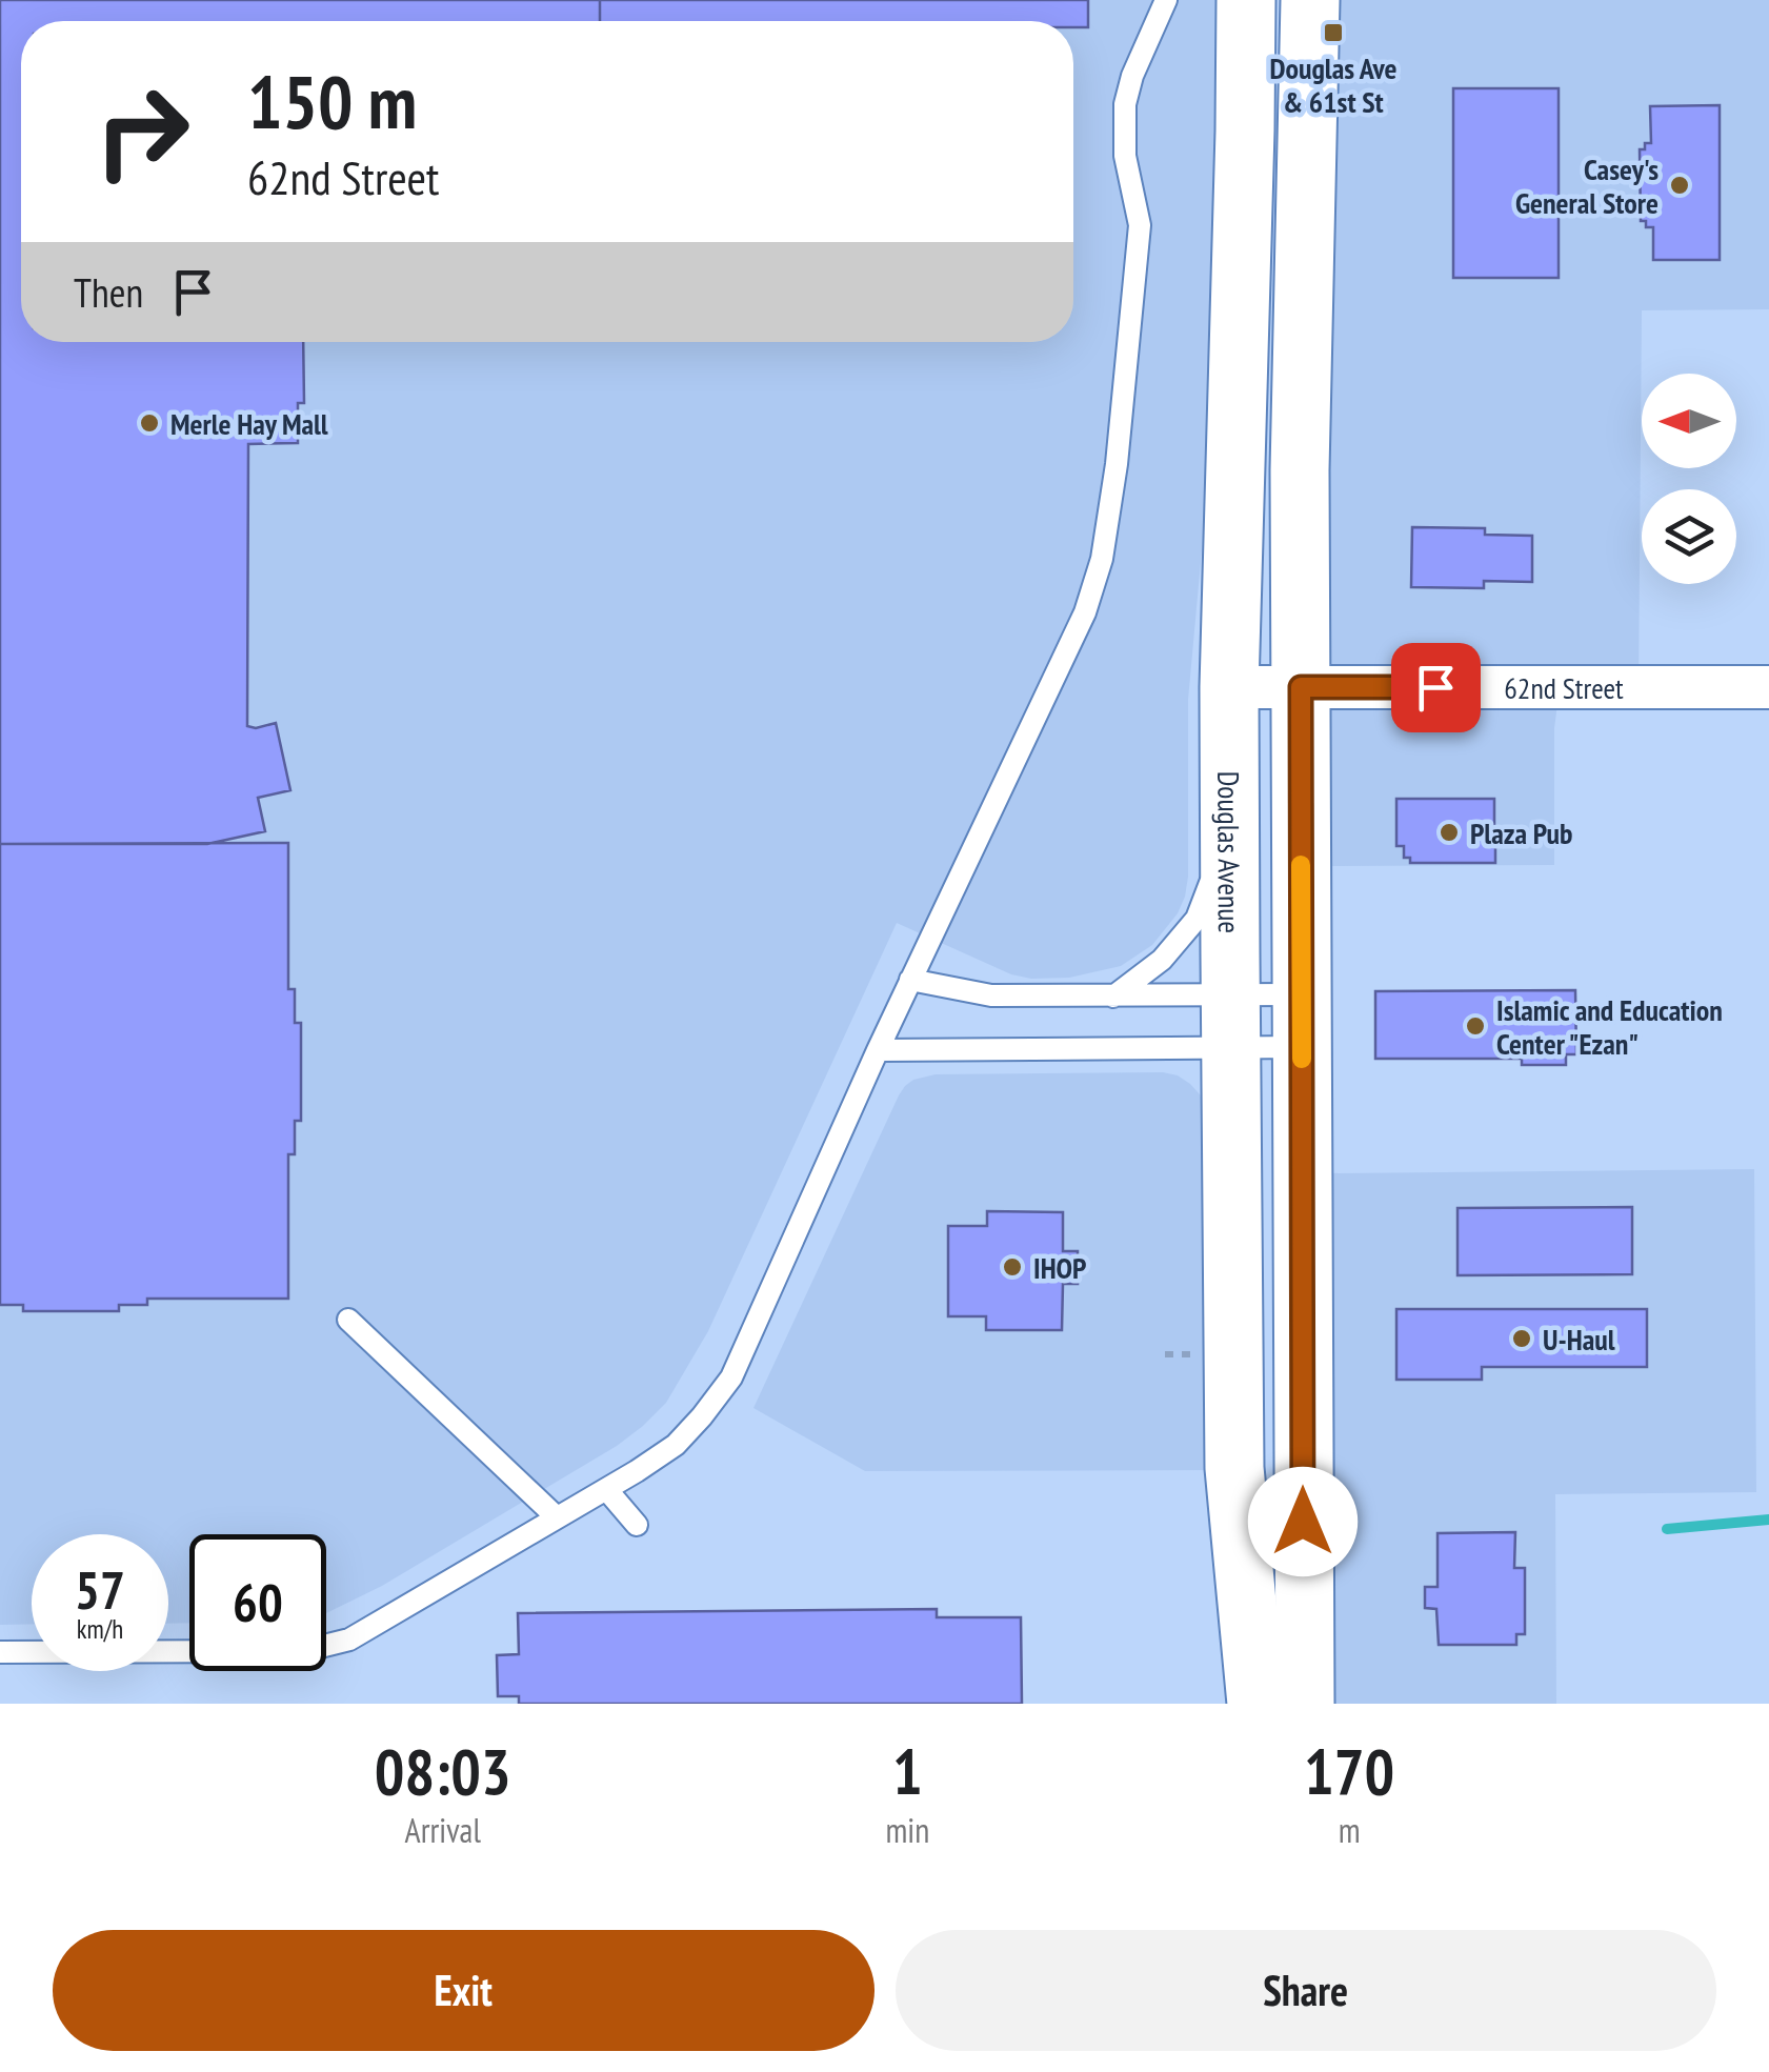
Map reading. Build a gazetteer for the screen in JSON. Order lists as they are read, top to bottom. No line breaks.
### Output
{"streets":{"main road":["Douglas Avenue"],"street":["62nd Street"]},"crossings":[["62nd Street","Douglas Avenue"]],"places":{"transit":["Douglas Ave & 61st St"],"other":["Casey's General Store","Merle Hay Mall","Plaza Pub","Islamic and Education Center \"Ezan\"","IHOP","U-Haul"]},"north":"left","page":{"turn":["150 m","62nd Street"],"then":"Then","speed":"57 km/h","limit":"60","eta":["08:03","Arrival","1","min","170","m"],"buttons":["Exit","Share"]}}
